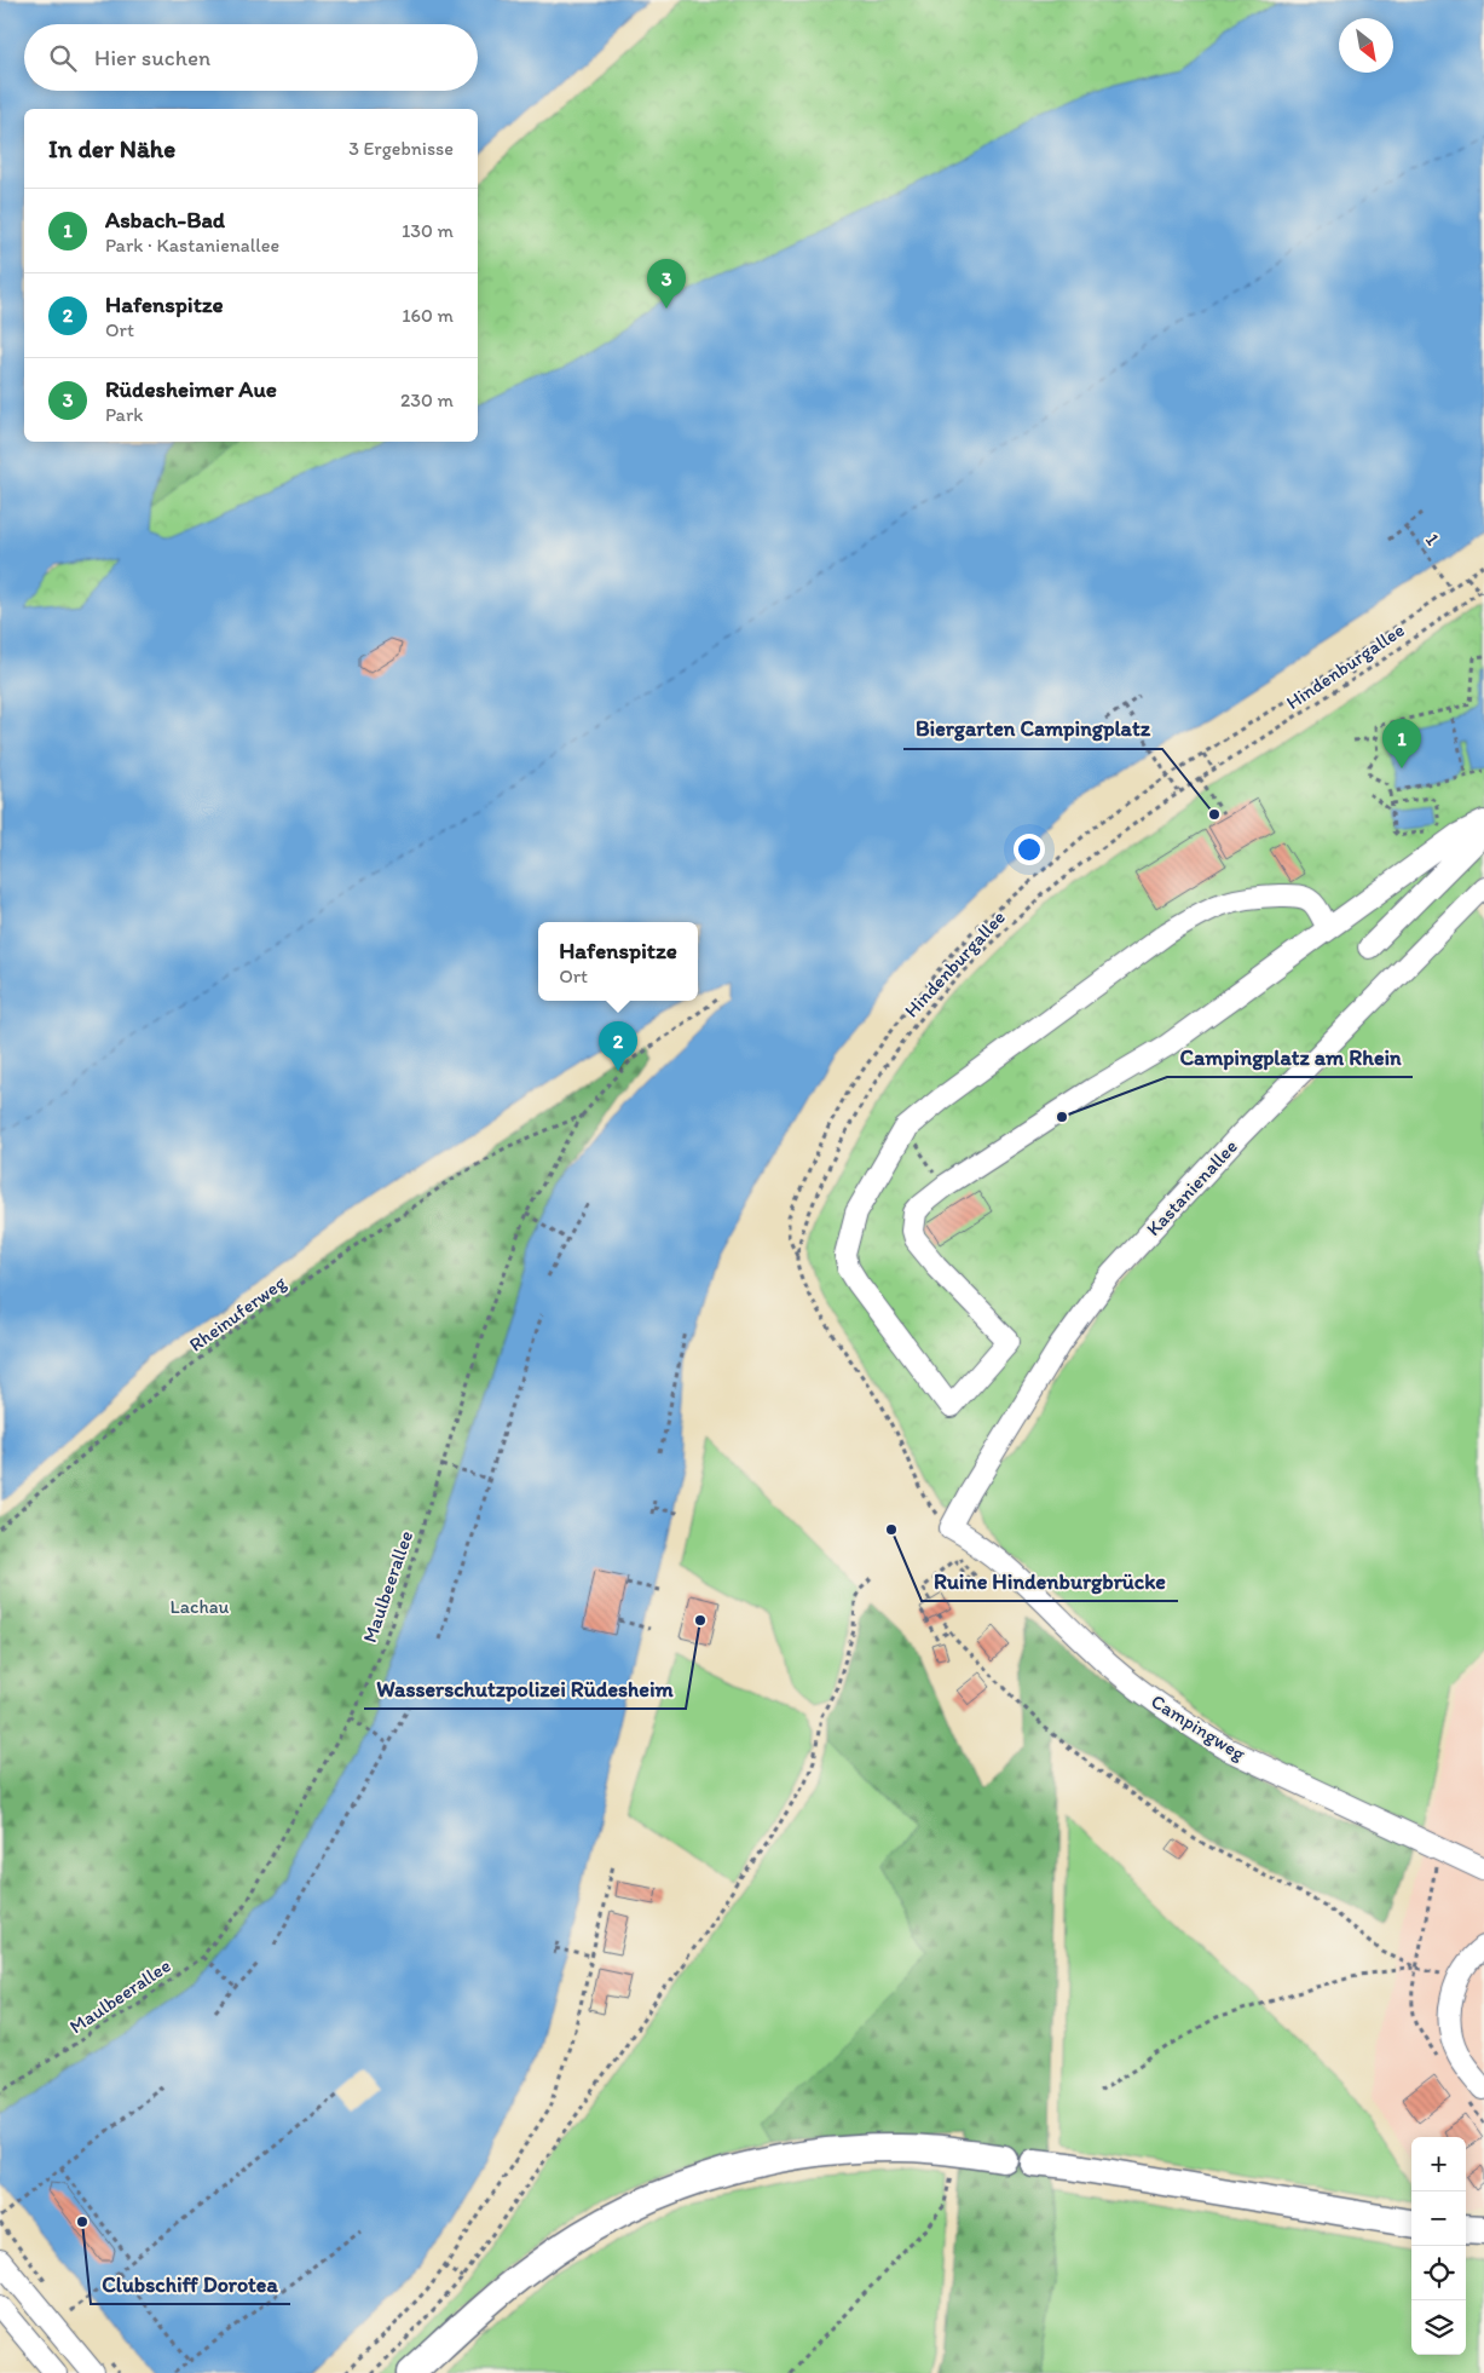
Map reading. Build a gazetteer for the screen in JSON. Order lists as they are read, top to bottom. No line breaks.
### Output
{"streets":{"street":["Kastanienallee","Campingweg"],"path":["1","Hindenburgallee","Rheinuferweg","Maulbeerallee"]},"crossings":[["Kastanienallee","Campingweg"],["Rheinuferweg","Maulbeerallee"]],"parks":["Lachau"],"places":["Biergarten Campingplatz","Campingplatz am Rhein","Ruine Hindenburgbrücke","Wasserschutzpolizei Rüdesheim","Clubschiff Dorotea"],"north":"bottom right","page":{"search":"Hier suchen","heading":["In der Nähe","3 Ergebnisse"],"list":[{"mark":"1","name":"Asbach-Bad","note":"Park · Kastanienallee","value":"130 m"},{"mark":"2","name":"Hafenspitze","note":"Ort","value":"160 m"},{"mark":"3","name":"Rüdesheimer Aue","note":"Park","value":"230 m"}],"pins":["3","1","2"],"popup":["Hafenspitze","Ort"],"map_buttons":["+","−"]}}
